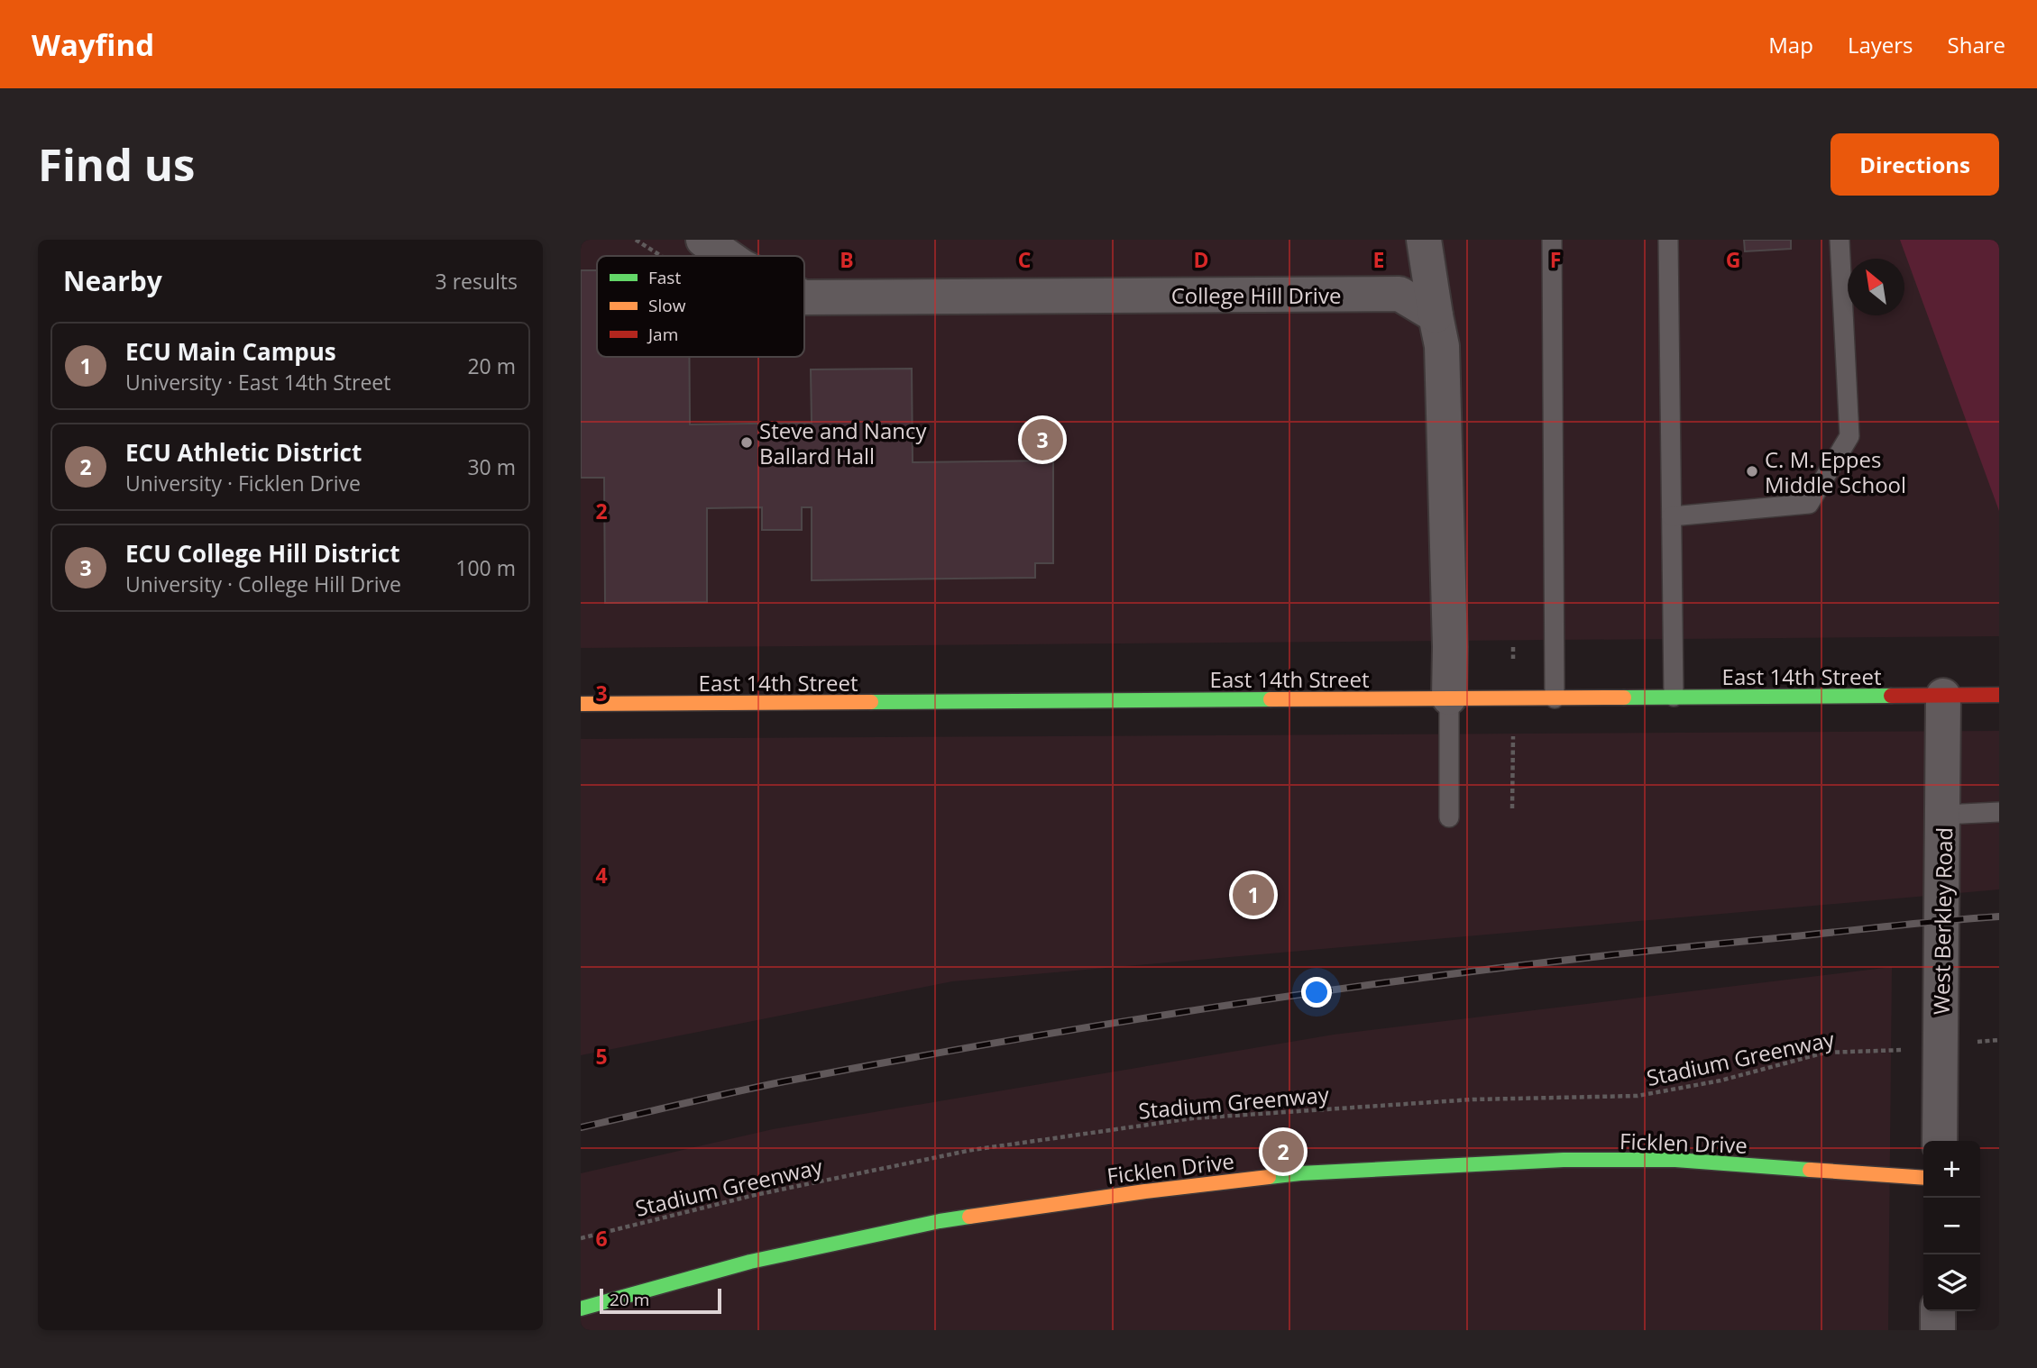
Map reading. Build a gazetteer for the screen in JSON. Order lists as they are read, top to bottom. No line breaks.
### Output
{"streets":{"street":["College Hill Drive","East 14th Street","West Berkley Road","Ficklen Drive"],"path":["Stadium Greenway"]},"crossings":[["East 14th Street","West Berkley Road"]],"places":["Steve and Nancy Ballard Hall","C. M. Eppes Middle School"],"legend":["Fast","Slow","Jam"],"scale_bar":"20 m","north":"top left","page":{"header":"Wayfind","nav":["Map","Layers","Share"],"buttons":"Directions","title":"Find us","heading":["Nearby","3 results"],"list":[{"mark":"1","name":"ECU Main Campus","note":"University · East 14th Street","value":"20 m"},{"mark":"2","name":"ECU Athletic District","note":"University · Ficklen Drive","value":"30 m"},{"mark":"3","name":"ECU College Hill District","note":"University · College Hill Drive","value":"100 m"}],"pins":["3","1","2"],"map_buttons":["+","−"],"scale":"20 m"},"grid":{"columns":["B","C","D","E","F","G"],"rows":["2","3","4","5","6"]}}
